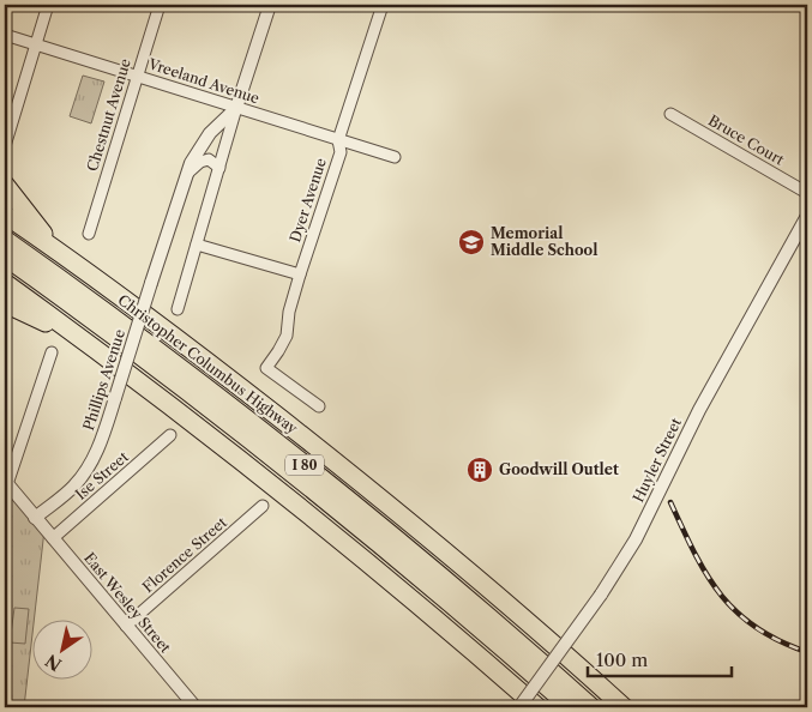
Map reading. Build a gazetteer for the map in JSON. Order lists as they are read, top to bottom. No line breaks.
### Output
{"streets":{"highway":["Christopher Columbus Highway","I 80"],"street":["Vreeland Avenue","Chestnut Avenue","Bruce Court","Dyer Avenue","Phillips Avenue","Huyler Street","Ise Street","Florence Street","East Wesley Street"]},"crossings":[["Vreeland Avenue","Chestnut Avenue"],["Vreeland Avenue","Dyer Avenue"],["Vreeland Avenue","Phillips Avenue"],["Phillips Avenue","East Wesley Street"],["Ise Street","East Wesley Street"],["Florence Street","East Wesley Street"]],"places":{"school or university":["Memorial Middle School"],"building":["Goodwill Outlet"]},"scale_bar":"100 m","north":"bottom left"}
